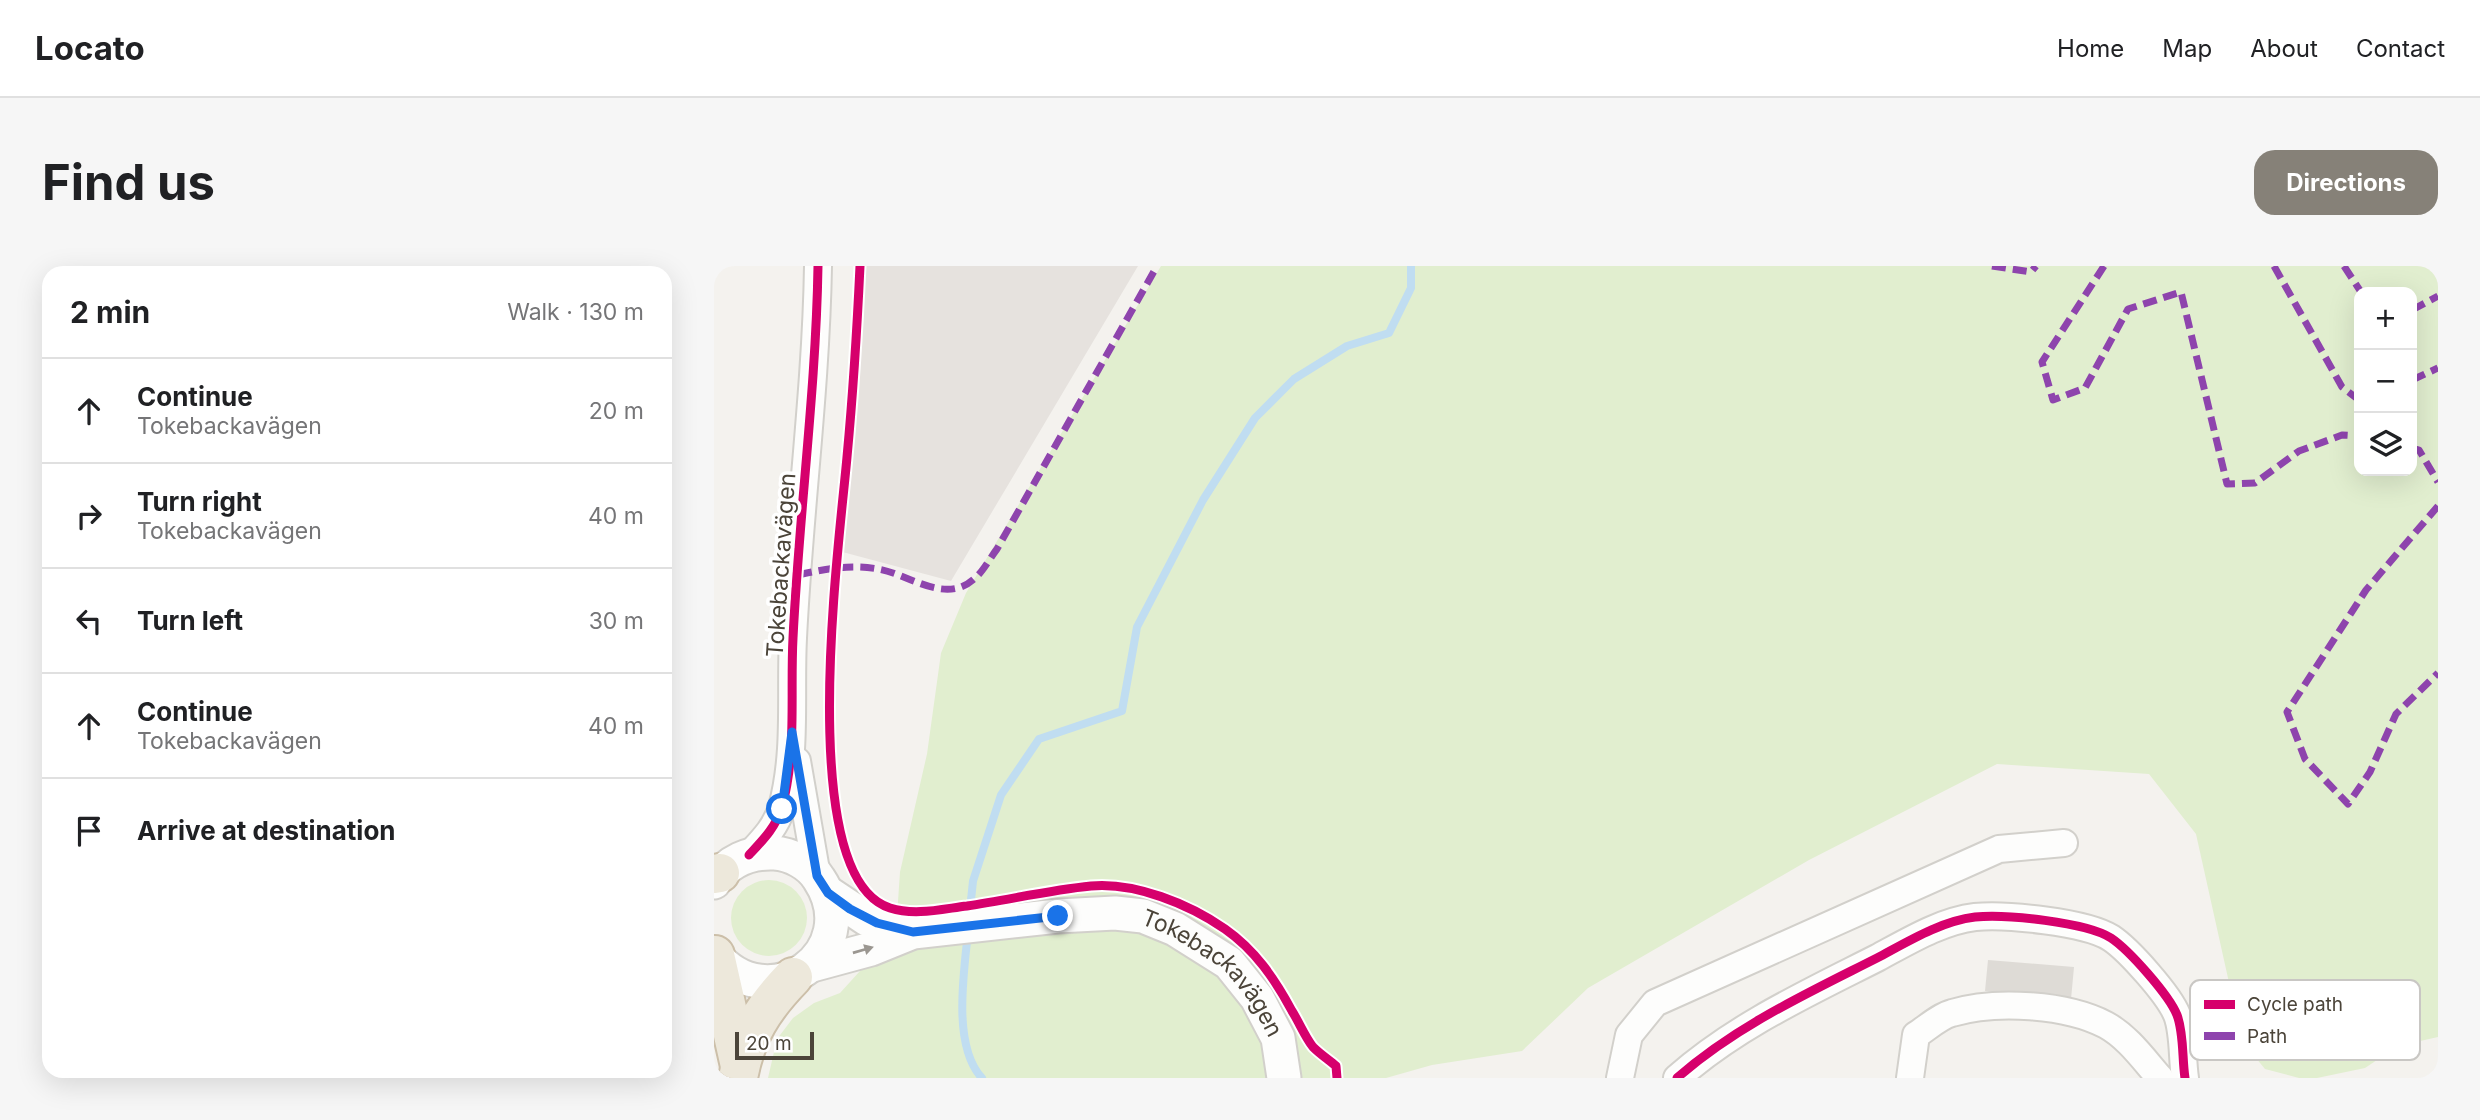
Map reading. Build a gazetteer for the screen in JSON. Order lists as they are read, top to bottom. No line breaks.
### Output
{"streets":{"street":["Tokebackavägen"]},"legend":["Cycle path","Path"],"scale_bar":"20 m","page":{"header":"Locato","nav":["Home","Map","About","Contact"],"buttons":"Directions","title":"Find us","heading":["2 min","Walk · 130 m"],"map_buttons":["+","−"],"list":[["Continue","Tokebackavägen","20 m"],["Turn right","Tokebackavägen","40 m"],["Turn left","30 m"],["Continue","Tokebackavägen","40 m"],"Arrive at destination"],"scale":"20 m"}}
